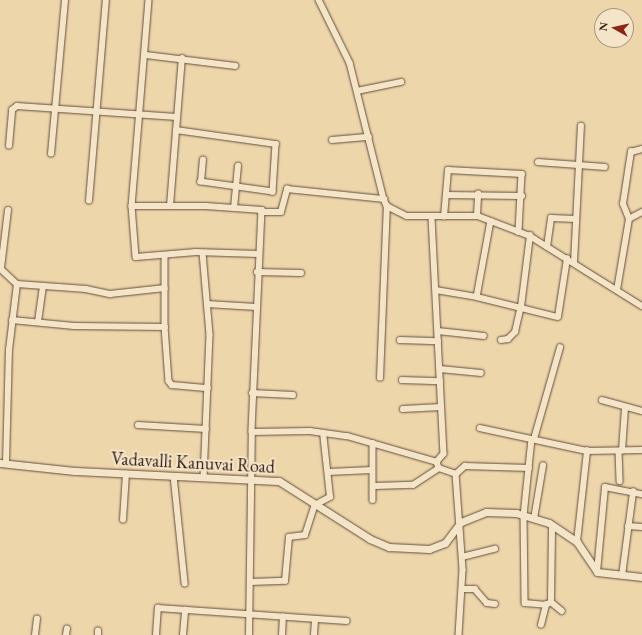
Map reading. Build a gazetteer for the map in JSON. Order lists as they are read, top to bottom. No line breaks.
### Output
{"streets":{"street":["Vadavalli Kanuvai Road"]},"north":"left"}
